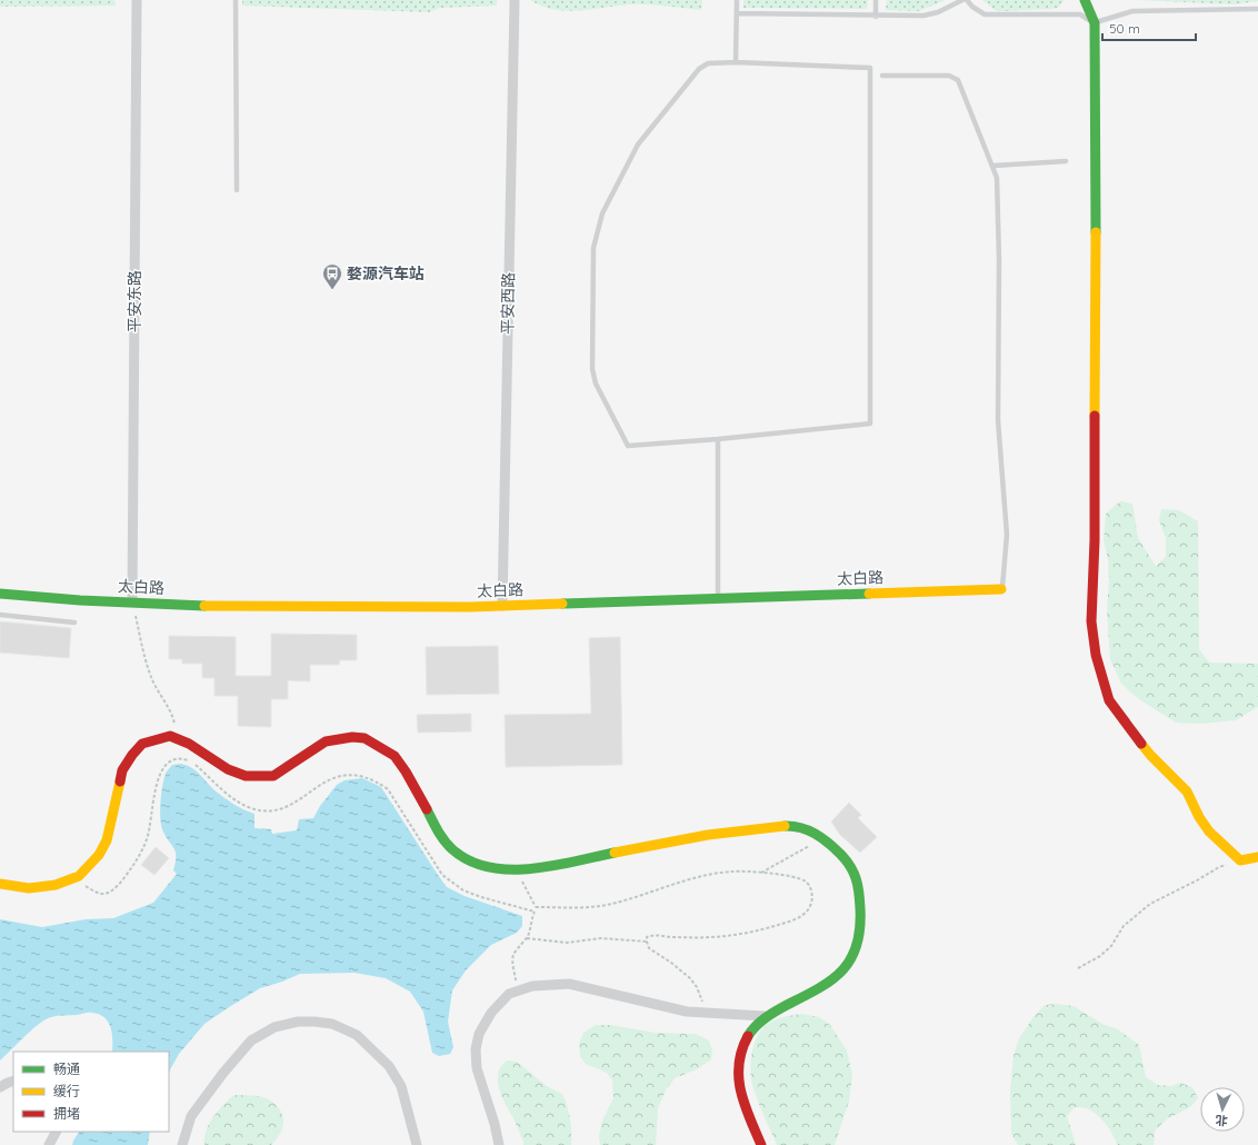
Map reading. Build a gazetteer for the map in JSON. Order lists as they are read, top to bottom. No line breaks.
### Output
{"streets":{"street":["平安东路","平安西路","太白路"]},"crossings":[["平安东路","太白路"],["平安西路","太白路"]],"places":{"bus stop":["婺源汽车站"]},"legend":["畅通","缓行","拥堵"],"scale_bar":"50 m","north":"bottom"}
